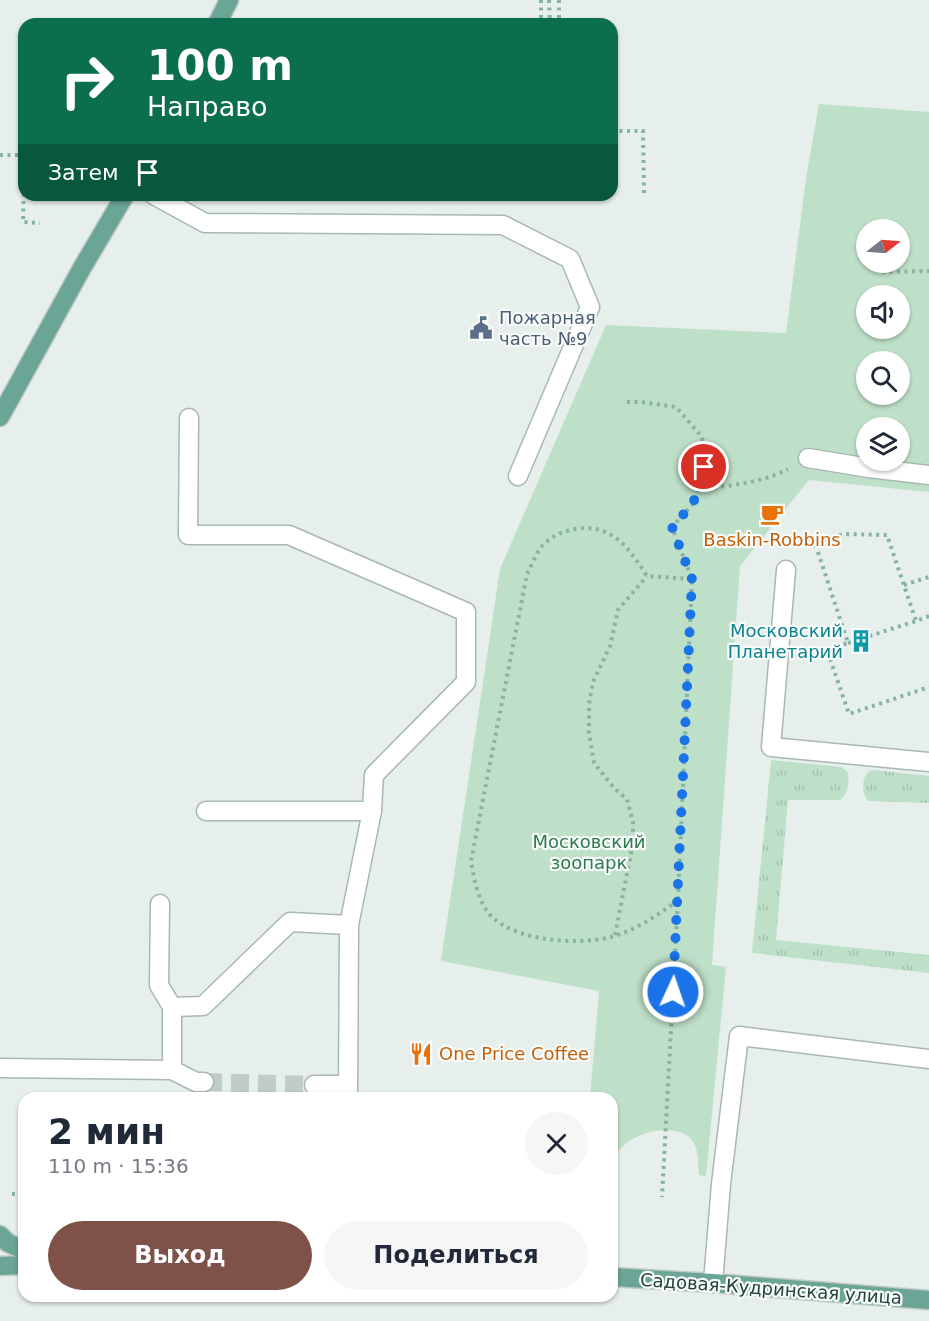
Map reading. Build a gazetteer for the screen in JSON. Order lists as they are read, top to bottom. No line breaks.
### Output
{"streets":{"main road":["Садовая-Кудринская улица"]},"parks":["Московский зоопарк"],"places":{"public building":["Пожарная часть №9"],"cafe":["Baskin-Robbins"],"building":["Московский Планетарий"],"restaurant":["One Price Coffee"]},"north":"right","page":{"turn":["100 m","Направо"],"then":"Затем","heading":["2 мин","110 m · 15:36"],"buttons":["Выход","Поделиться"]}}
